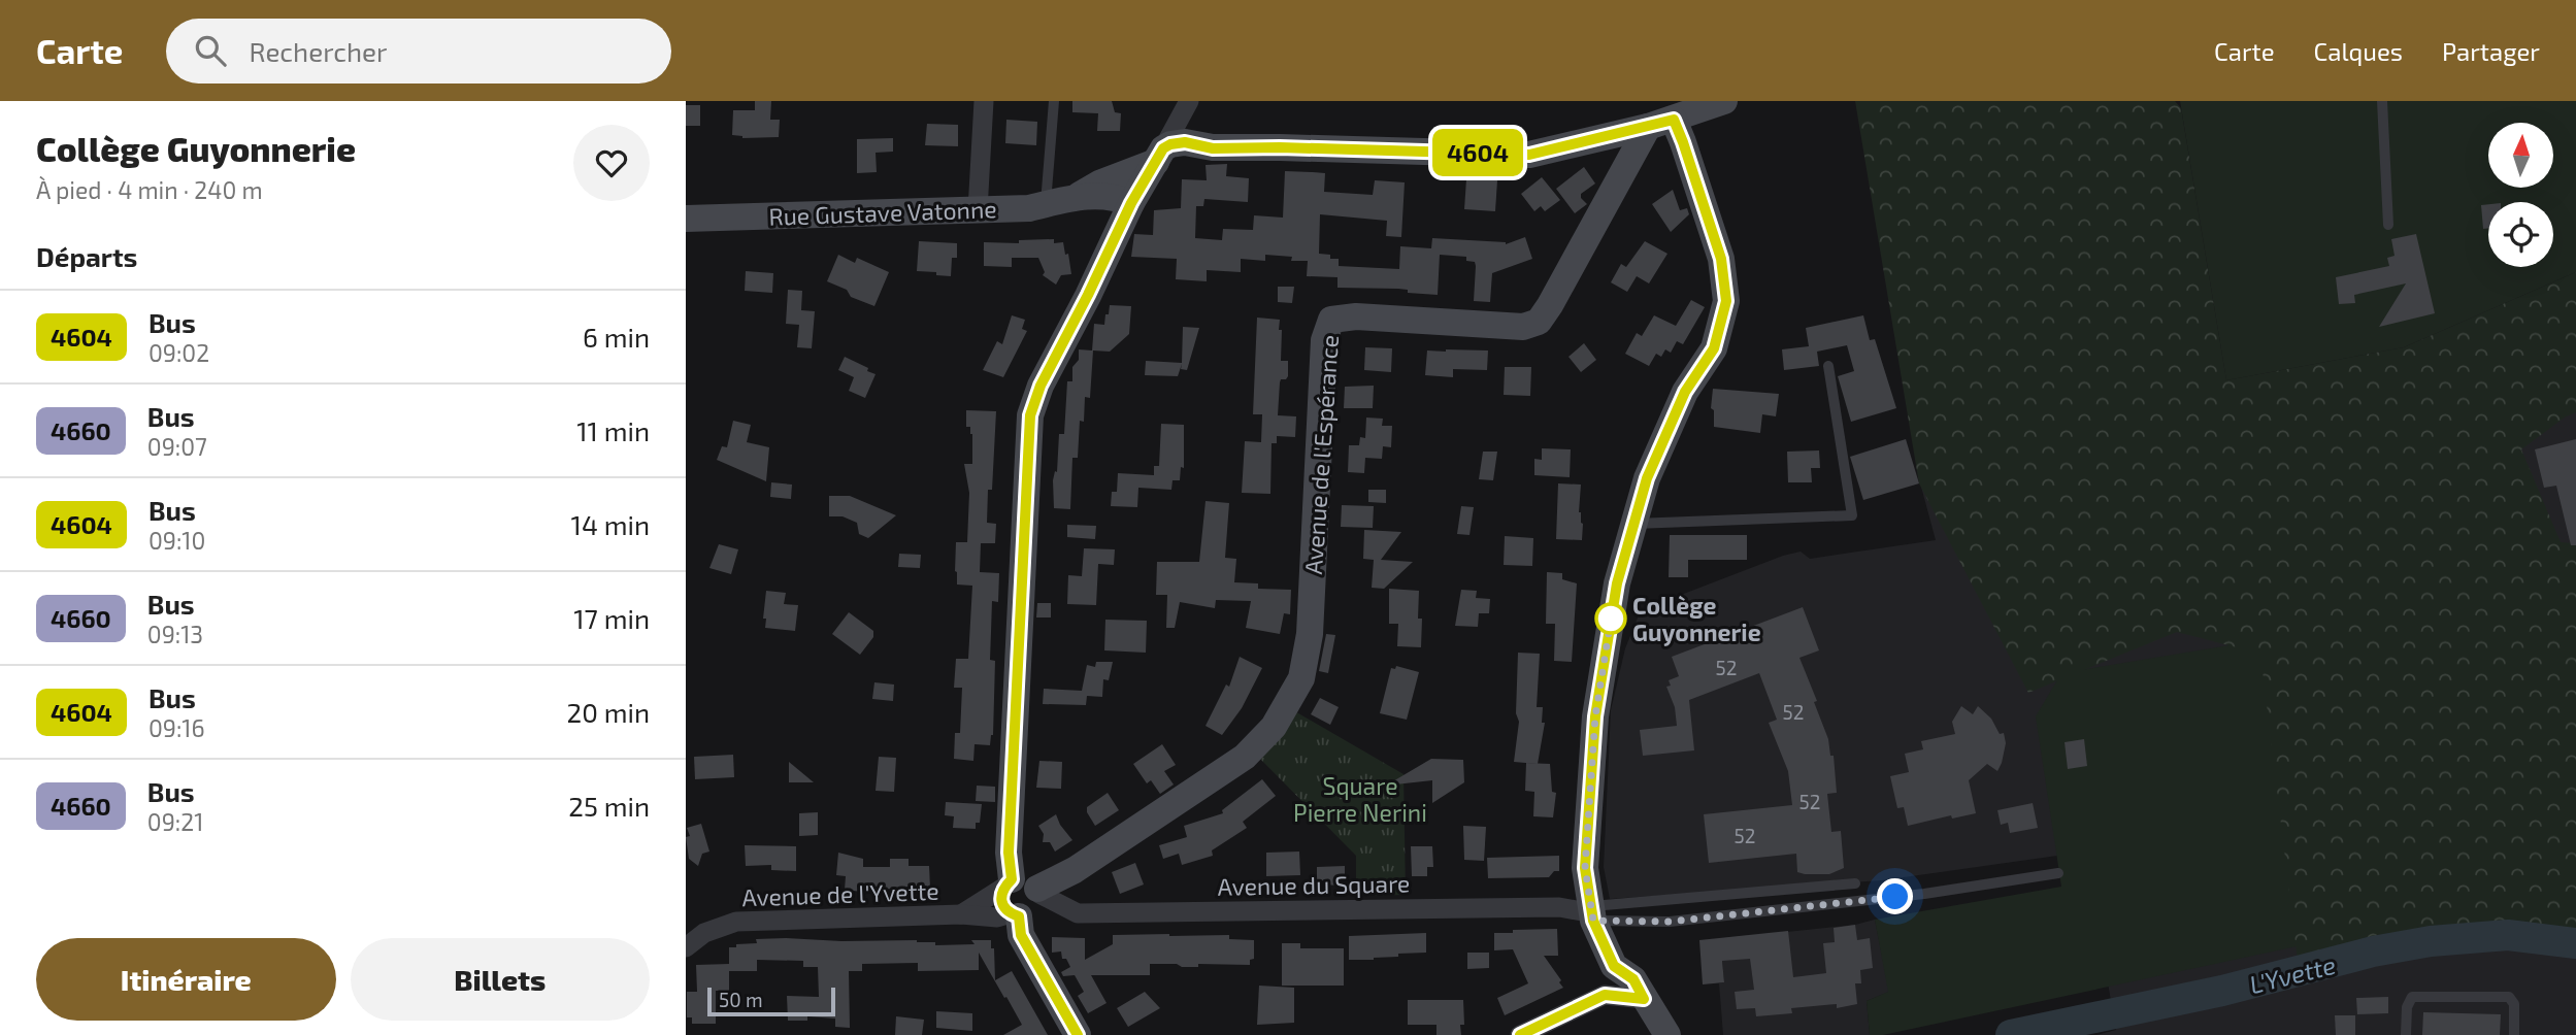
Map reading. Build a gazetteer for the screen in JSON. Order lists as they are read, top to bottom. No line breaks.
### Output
{"streets":{"street":["Rue Gustave Vatonne","Avenue de l'Espérance","Avenue du Square","Avenue de l'Yvette"]},"crossings":[["Rue Gustave Vatonne","Avenue de l'Espérance"],["Avenue de l'Espérance","Avenue du Square"],["Avenue de l'Espérance","Avenue de l'Yvette"],["Avenue du Square","Avenue de l'Yvette"]],"water":["L'Yvette"],"parks":["Square Pierre Nerini"],"places":["Collège Guyonnerie"],"lines":["bus line 4604"],"house_numbers":["52","52","52","52"],"scale_bar":"50 m","north":"top","page":{"header":"Carte","search":"Rechercher","nav":["Carte","Calques","Partager"],"heading":[["Collège Guyonnerie","À pied · 4 min · 240 m"],"Départs"],"on_map":"4604","list":[{"mark":"4604","name":"Bus","note":"09:02","value":"6 min"},{"mark":"4660","name":"Bus","note":"09:07","value":"11 min"},{"mark":"4604","name":"Bus","note":"09:10","value":"14 min"},{"mark":"4660","name":"Bus","note":"09:13","value":"17 min"},{"mark":"4604","name":"Bus","note":"09:16","value":"20 min"},{"mark":"4660","name":"Bus","note":"09:21","value":"25 min"}],"buttons":["Itinéraire","Billets"],"scale":"50 m"}}
